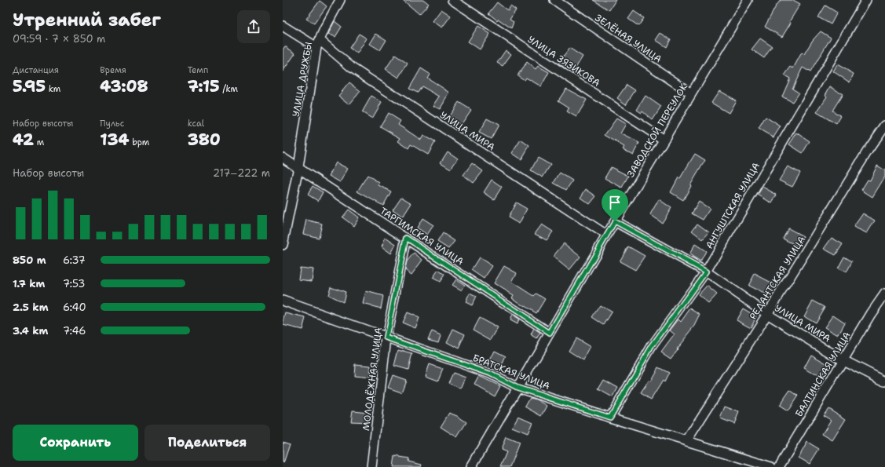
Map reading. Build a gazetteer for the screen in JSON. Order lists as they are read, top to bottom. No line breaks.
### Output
{"streets":{"street":["ЗЕЛЁНАЯ УЛИЦА","УЛИЦА ЗЯЗИКОВА","УЛИЦА ДРУЖБЫ","ЗАВОДСКОЙ ПЕРЕУЛОК","УЛИЦА МИРА","АНГУШТСКАЯ УЛИЦА","ТАРГИМСКАЯ УЛИЦА","РЕДАНТСКАЯ УЛИЦА","БРАТСКАЯ УЛИЦА","БАЛТИНСКАЯ УЛИЦА","МОЛОДЁЖНАЯ УЛИЦА"]},"crossings":[["ЗЕЛЁНАЯ УЛИЦА","ЗАВОДСКОЙ ПЕРЕУЛОК"],["УЛИЦА ЗЯЗИКОВА","ЗАВОДСКОЙ ПЕРЕУЛОК"],["УЛИЦА ДРУЖБЫ","УЛИЦА МИРА"],["УЛИЦА ДРУЖБЫ","ТАРГИМСКАЯ УЛИЦА"],["ЗАВОДСКОЙ ПЕРЕУЛОК","УЛИЦА МИРА"],["ЗАВОДСКОЙ ПЕРЕУЛОК","ТАРГИМСКАЯ УЛИЦА"],["ЗАВОДСКОЙ ПЕРЕУЛОК","БРАТСКАЯ УЛИЦА"],["УЛИЦА МИРА","АНГУШТСКАЯ УЛИЦА"],["УЛИЦА МИРА","РЕДАНТСКАЯ УЛИЦА"],["УЛИЦА МИРА","БАЛТИНСКАЯ УЛИЦА"],["АНГУШТСКАЯ УЛИЦА","БРАТСКАЯ УЛИЦА"],["ТАРГИМСКАЯ УЛИЦА","МОЛОДЁЖНАЯ УЛИЦА"],["РЕДАНТСКАЯ УЛИЦА","БРАТСКАЯ УЛИЦА"],["БРАТСКАЯ УЛИЦА","МОЛОДЁЖНАЯ УЛИЦА"]],"page":{"heading":["Утренний забег","09:59 · 7 × 850 m"],"stats":[["Дистанция","5.95 km"],["Время","43:08"],["Темп","7:15 /km"],["Набор высоты","42 m"],["Пульс","134 bpm"],["kcal","380"]],"chart":["Набор высоты","217–222 m"],"list":[{"name":"850 m","note":"6:37"},{"name":"1.7 km","note":"7:53"},{"name":"2.5 km","note":"6:40"},{"name":"3.4 km","note":"7:46"}],"buttons":["Сохранить","Поделиться"]}}
